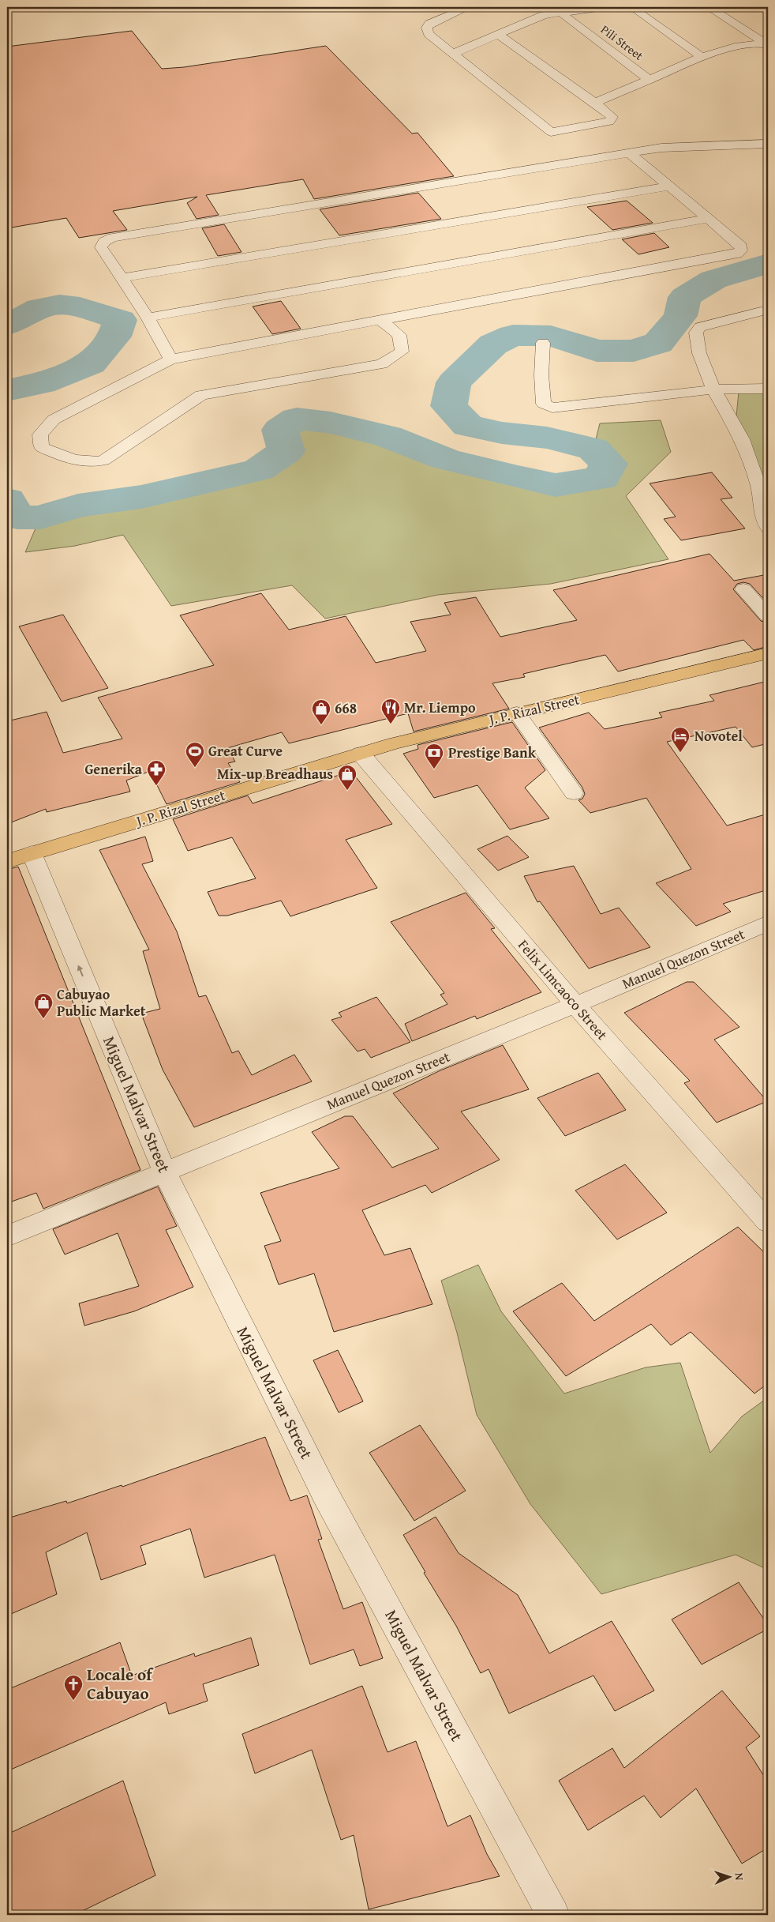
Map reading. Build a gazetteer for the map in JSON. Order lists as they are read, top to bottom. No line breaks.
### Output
{"streets":{"main road":["J. P. Rizal Street"],"street":["Pili Street","Manuel Quezon Street","Felix Limcaoco Street","Miguel Malvar Street"]},"crossings":[["J. P. Rizal Street","Felix Limcaoco Street"],["J. P. Rizal Street","Miguel Malvar Street"],["Manuel Quezon Street","Felix Limcaoco Street"],["Manuel Quezon Street","Miguel Malvar Street"]],"places":{"restaurant":["Mr. Liempo"],"shop":["668","Mix-up Breadhaus","Cabuyao Public Market"],"hotel":["Novotel"],"sports":["Great Curve"],"bank":["Prestige Bank"],"pharmacy":["Generika"],"church":["Locale of Cabuyao"]},"north":"right"}
